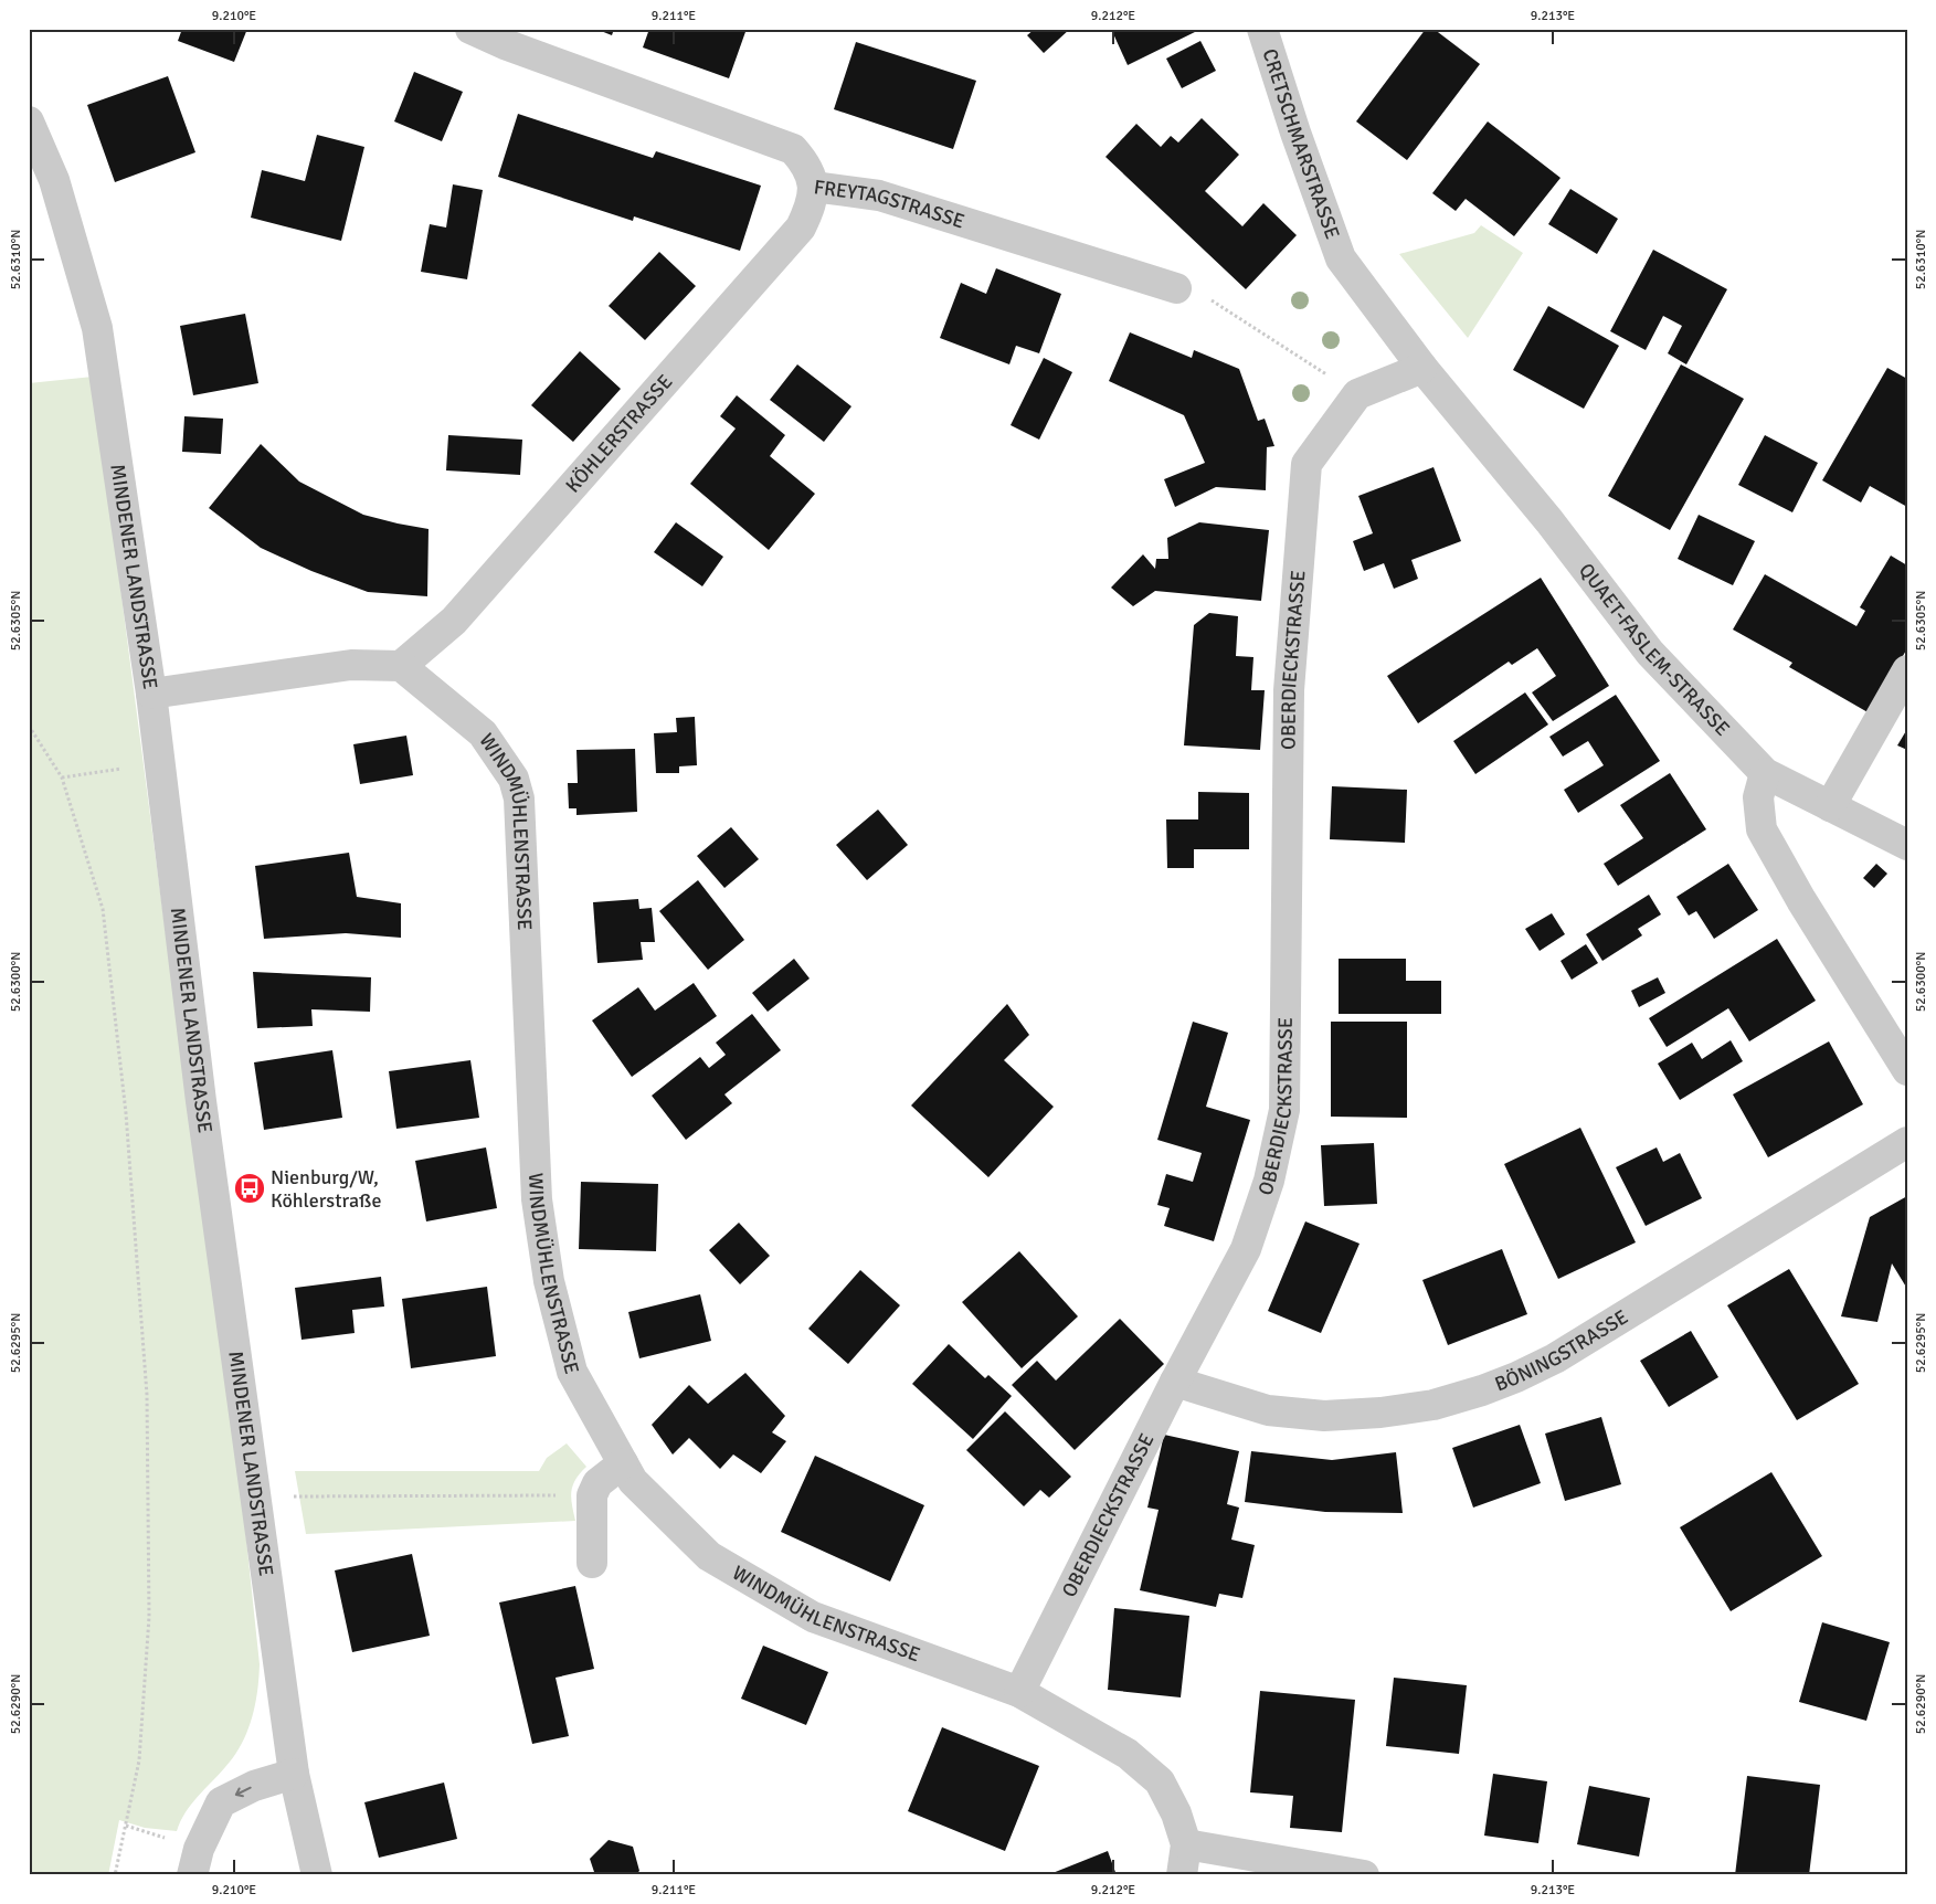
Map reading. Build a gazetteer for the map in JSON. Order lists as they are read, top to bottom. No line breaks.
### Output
{"streets":{"street":["CRETSCHMARSTRASSE","FREYTAGSTRASSE","KÖHLERSTRASSE","MINDENER LANDSTRASSE","QUAET-FASLEM-STRASSE","OBERDIECKSTRASSE","WINDMÜHLENSTRASSE","BÖNINGSTRASSE"]},"crossings":[["CRETSCHMARSTRASSE","QUAET-FASLEM-STRASSE"],["FREYTAGSTRASSE","KÖHLERSTRASSE"],["KÖHLERSTRASSE","WINDMÜHLENSTRASSE"],["OBERDIECKSTRASSE","WINDMÜHLENSTRASSE"],["OBERDIECKSTRASSE","BÖNINGSTRASSE"]],"places":{"bus stop":["Nienburg/W, Köhlerstraße"]},"coordinates":["9.210°E","9.211°E","9.212°E","9.213°E","52.6310°N","52.6305°N","52.6300°N","52.6295°N","52.6290°N"]}
